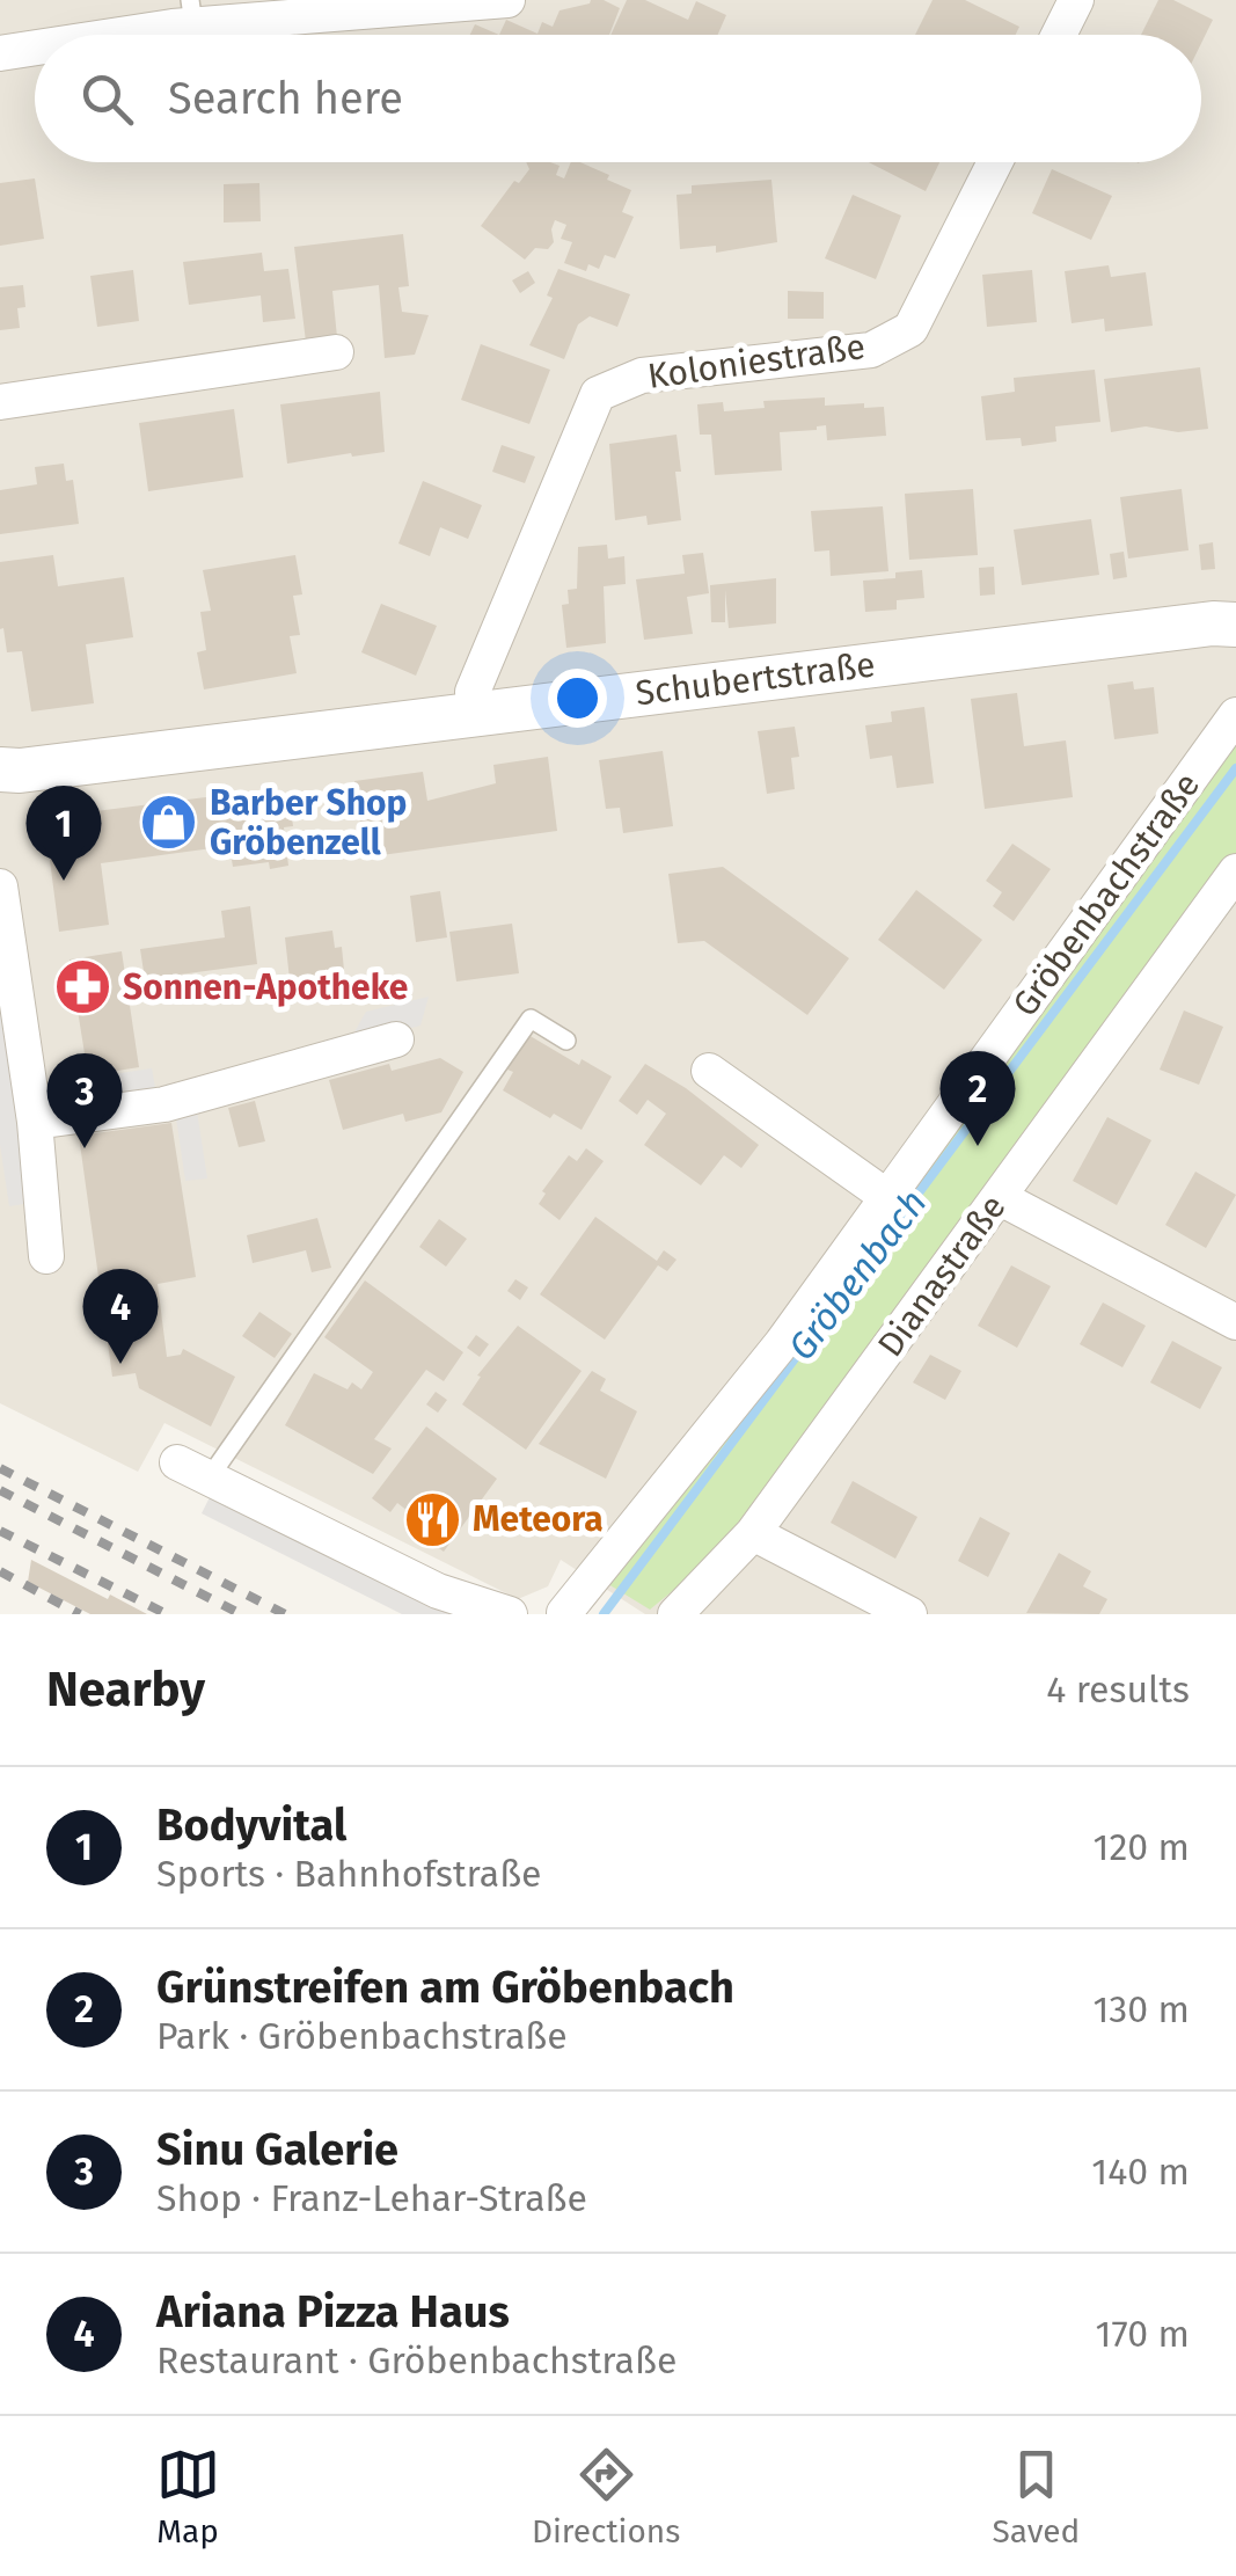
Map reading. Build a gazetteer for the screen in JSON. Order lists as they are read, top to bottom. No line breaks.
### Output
{"streets":{"street":["Koloniestraße","Schubertstraße","Gröbenbachstraße","Dianastraße"]},"crossings":[["Koloniestraße","Schubertstraße"]],"water":["Gröbenbach"],"places":{"shop":["Barber Shop Gröbenzell"],"pharmacy":["Sonnen-Apotheke"],"restaurant":["Meteora"]},"page":{"search":"Search here","pins":["1","2","3","4"],"heading":["Nearby","4 results"],"list":[{"mark":"1","name":"Bodyvital","note":"Sports · Bahnhofstraße","value":"120 m"},{"mark":"2","name":"Grünstreifen am Gröbenbach","note":"Park · Gröbenbachstraße","value":"130 m"},{"mark":"3","name":"Sinu Galerie","note":"Shop · Franz-Lehar-Straße","value":"140 m"},{"mark":"4","name":"Ariana Pizza Haus","note":"Restaurant · Gröbenbachstraße","value":"170 m"}],"nav":["Map","Directions","Saved"]}}
